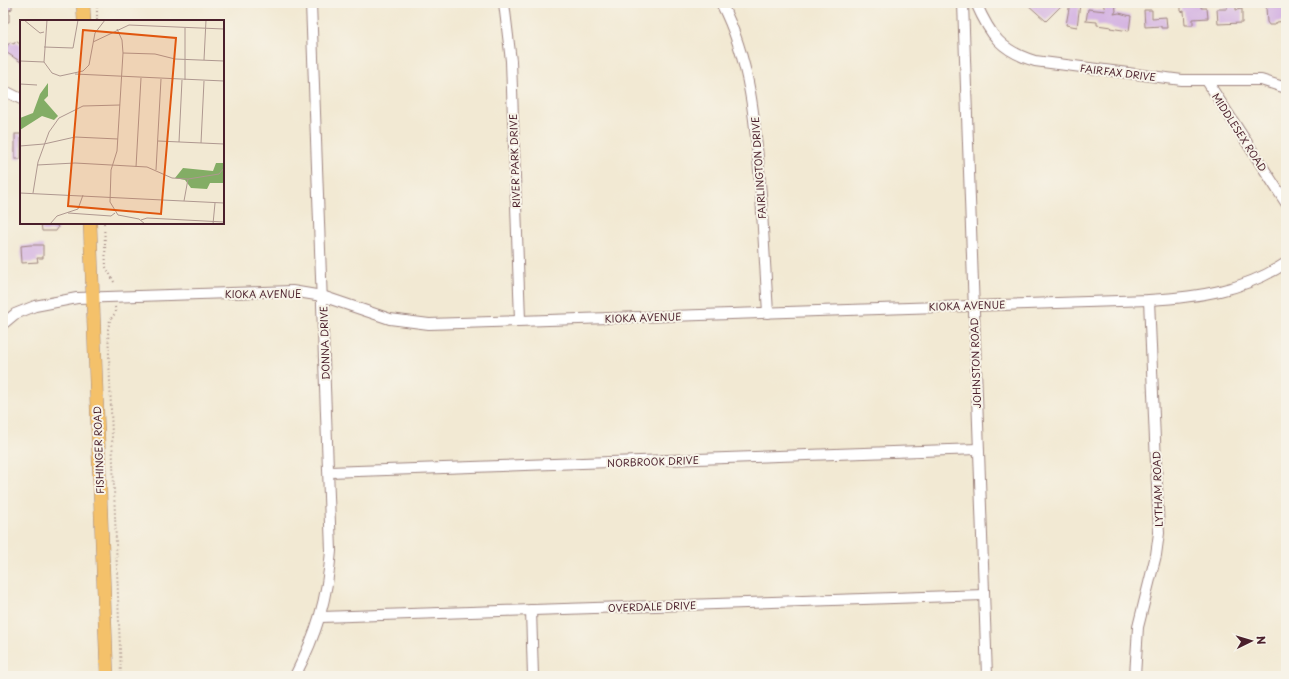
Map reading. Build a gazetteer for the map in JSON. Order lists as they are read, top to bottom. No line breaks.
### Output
{"streets":{"main road":["FISHINGER ROAD"],"street":["FAIRFAX DRIVE","MIDDLESEX ROAD","RIVER PARK DRIVE","FAIRLINGTON DRIVE","KIOKA AVENUE","DONNA DRIVE","JOHNSTON ROAD","NORBROOK DRIVE","LYTHAM ROAD","OVERDALE DRIVE"]},"crossings":[["FAIRFAX DRIVE","MIDDLESEX ROAD"],["RIVER PARK DRIVE","KIOKA AVENUE"],["FAIRLINGTON DRIVE","KIOKA AVENUE"],["KIOKA AVENUE","DONNA DRIVE"],["KIOKA AVENUE","JOHNSTON ROAD"],["KIOKA AVENUE","FISHINGER ROAD"],["KIOKA AVENUE","LYTHAM ROAD"],["DONNA DRIVE","NORBROOK DRIVE"],["DONNA DRIVE","OVERDALE DRIVE"],["JOHNSTON ROAD","NORBROOK DRIVE"],["JOHNSTON ROAD","OVERDALE DRIVE"]],"north":"right"}
